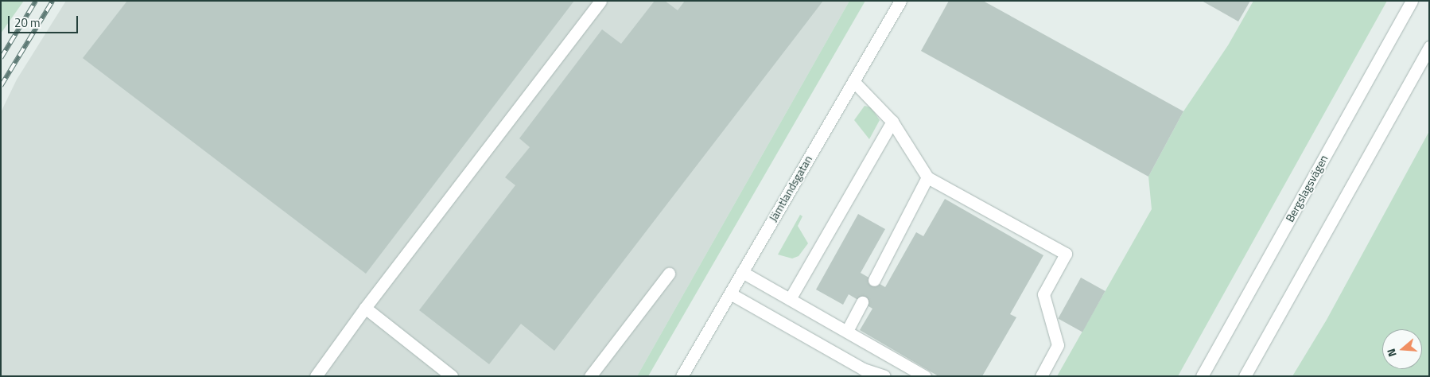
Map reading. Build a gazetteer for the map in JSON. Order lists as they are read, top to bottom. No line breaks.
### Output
{"streets":{"main road":["Jämtlandsgatan","Bergslagsvägen"]},"scale_bar":"20 m","north":"left"}
